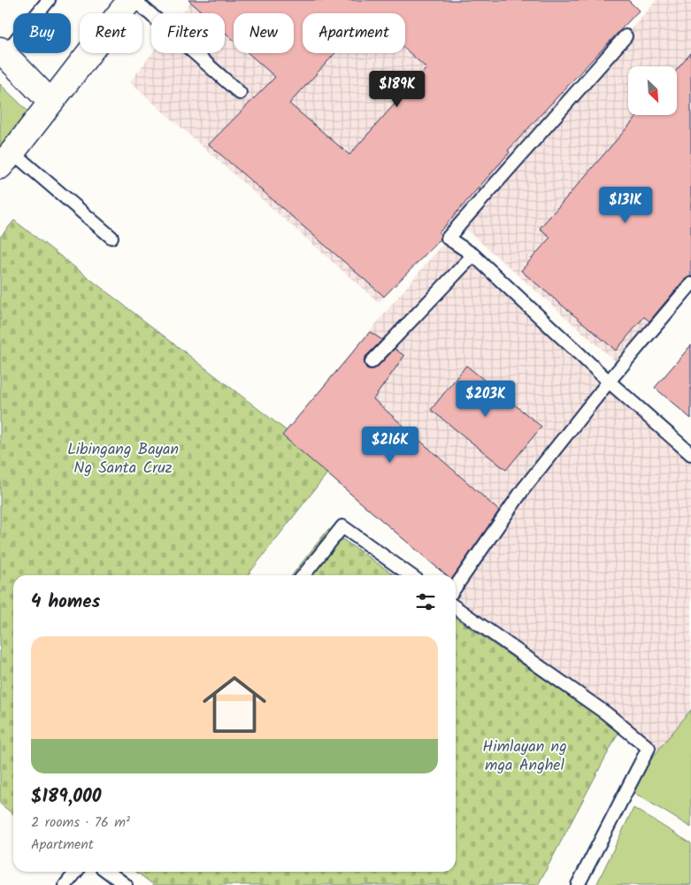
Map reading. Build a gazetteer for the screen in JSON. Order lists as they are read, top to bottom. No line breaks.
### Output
{"parks":["Libingang Bayan Ng Santa Cruz","Himlayan ng mga Anghel"],"north":"bottom right","page":{"chip":["Buy","Rent","Filters","New","Apartment"],"price":["$189K","$131K","$203K","$216K"],"heading":"4 homes","list":[{"name":"$189,000","note":"2 rooms · 76 m² · Apartment"}]}}
